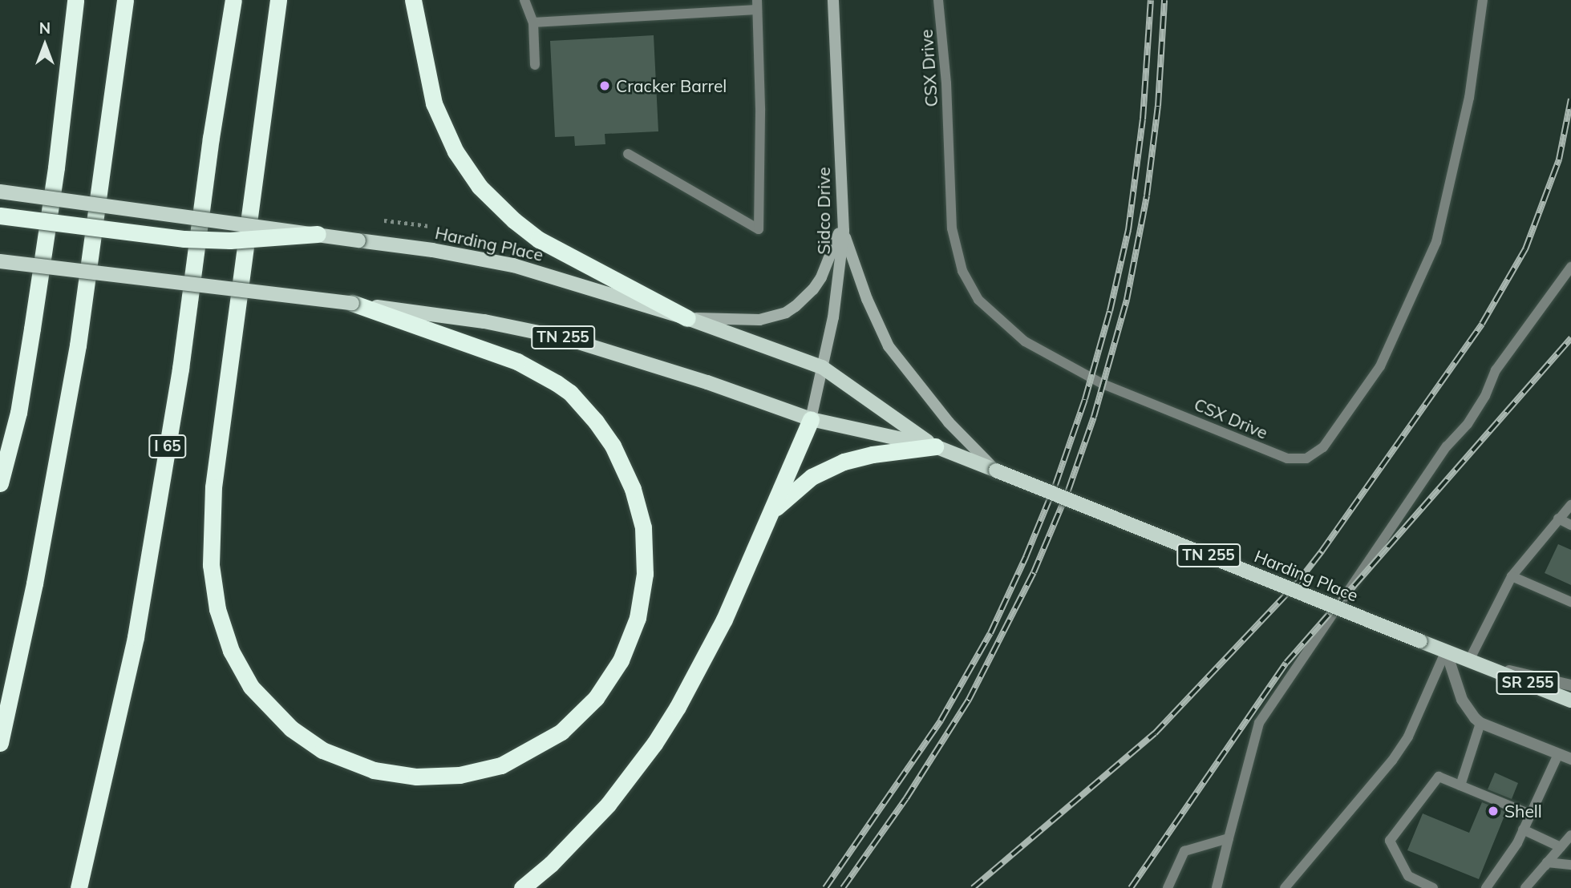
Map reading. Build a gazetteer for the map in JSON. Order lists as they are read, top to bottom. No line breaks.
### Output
{"streets":{"highway":["I 65"],"main road":["Sidco Drive","Harding Place","TN 255","SR 255"],"lane":["CSX Drive"]},"crossings":[["Sidco Drive","Harding Place"],["Sidco Drive","TN 255"],["Harding Place","TN 255"]],"places":["Cracker Barrel","Shell"],"north":"top"}
